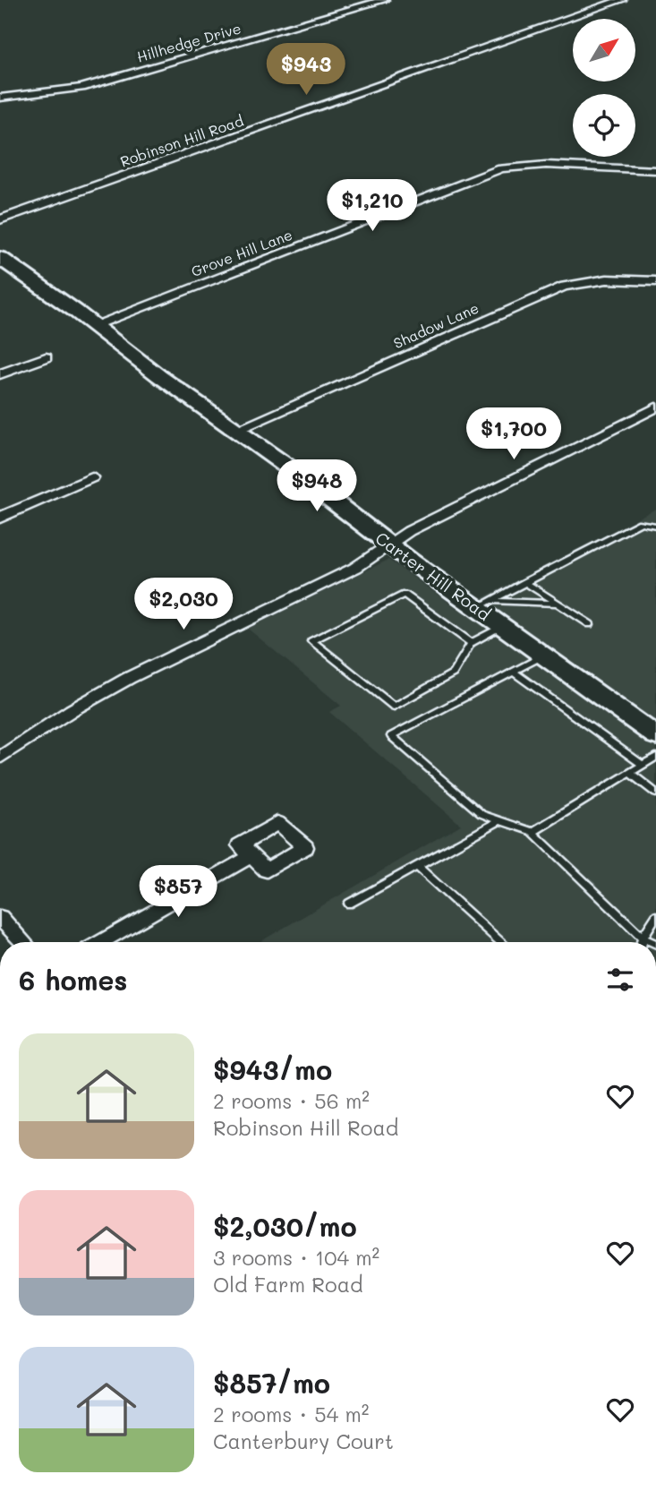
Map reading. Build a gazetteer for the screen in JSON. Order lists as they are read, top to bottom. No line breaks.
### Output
{"streets":{"main road":["Carter Hill Road"],"street":["Hillhedge Drive","Robinson Hill Road","Grove Hill Lane","Shadow Lane"]},"crossings":[["Grove Hill Lane","Carter Hill Road"],["Shadow Lane","Carter Hill Road"]],"north":"top right","page":{"price":["$943","$1,210","$1,700","$948","$2,030","$857"],"heading":"6 homes","list":[{"name":"$943/mo","note":"2 rooms · 56 m² · Robinson Hill Road"},{"name":"$2,030/mo","note":"3 rooms · 104 m² · Old Farm Road"},{"name":"$857/mo","note":"2 rooms · 54 m² · Canterbury Court"}]}}
